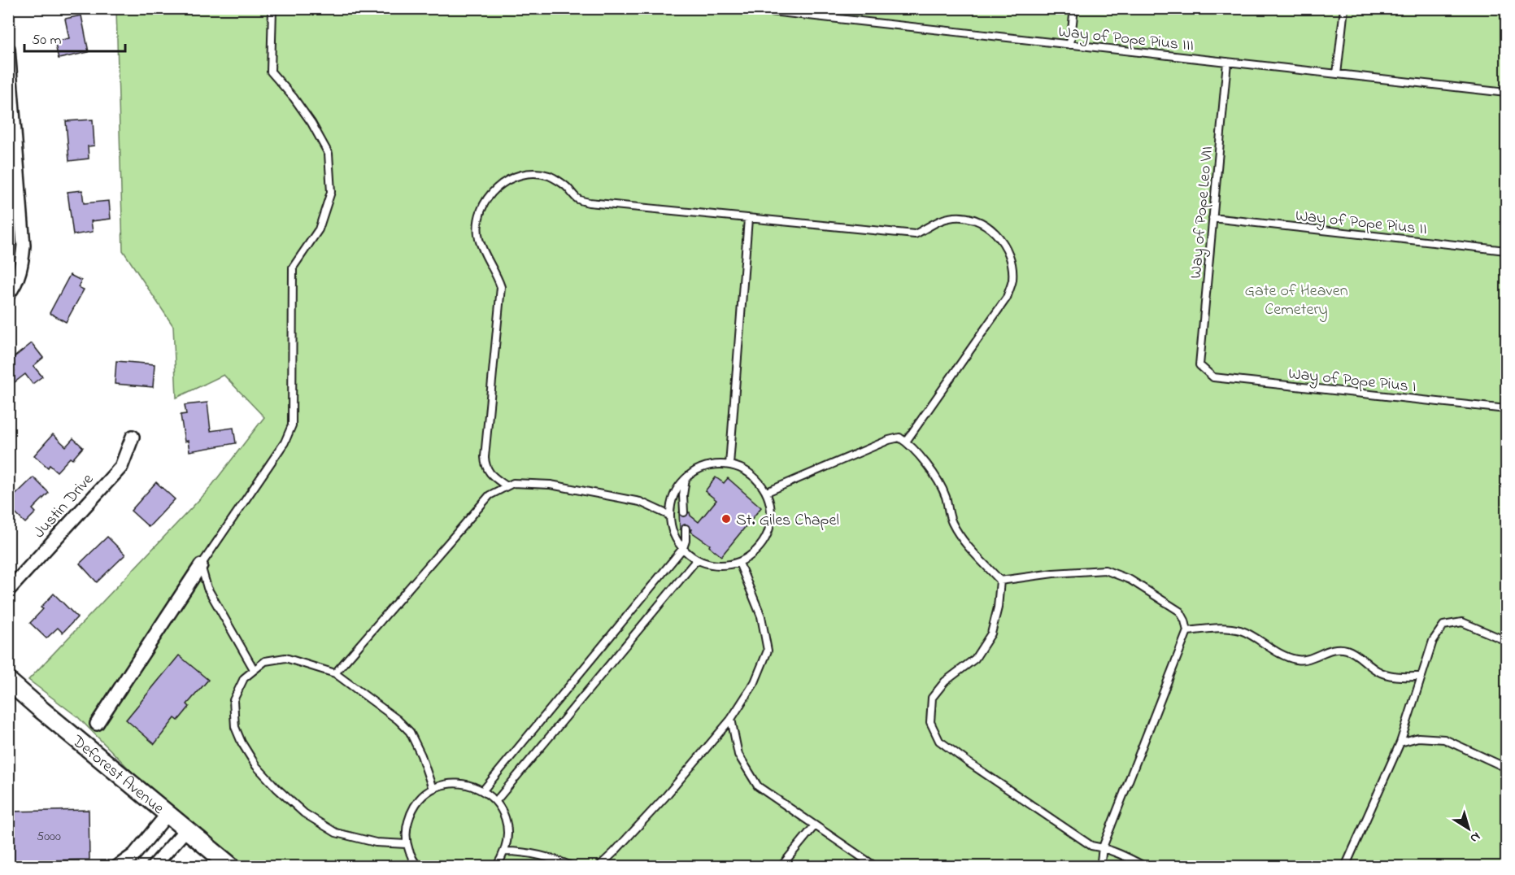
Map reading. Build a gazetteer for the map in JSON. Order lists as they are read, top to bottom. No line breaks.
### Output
{"streets":{"street":["Justin Drive","Deforest Avenue"],"lane":["Way of Pope Pius III","Way of Pope Leo VII","Way of Pope Pius II","Way of Pope Pius I"]},"crossings":[["Way of Pope Pius III","Way of Pope Leo VII"],["Way of Pope Leo VII","Way of Pope Pius II"],["Way of Pope Leo VII","Way of Pope Pius I"]],"parks":["Gate of Heaven Cemetery"],"places":["St. Giles Chapel"],"house_numbers":["5000"],"scale_bar":"50 m","north":"bottom right"}
